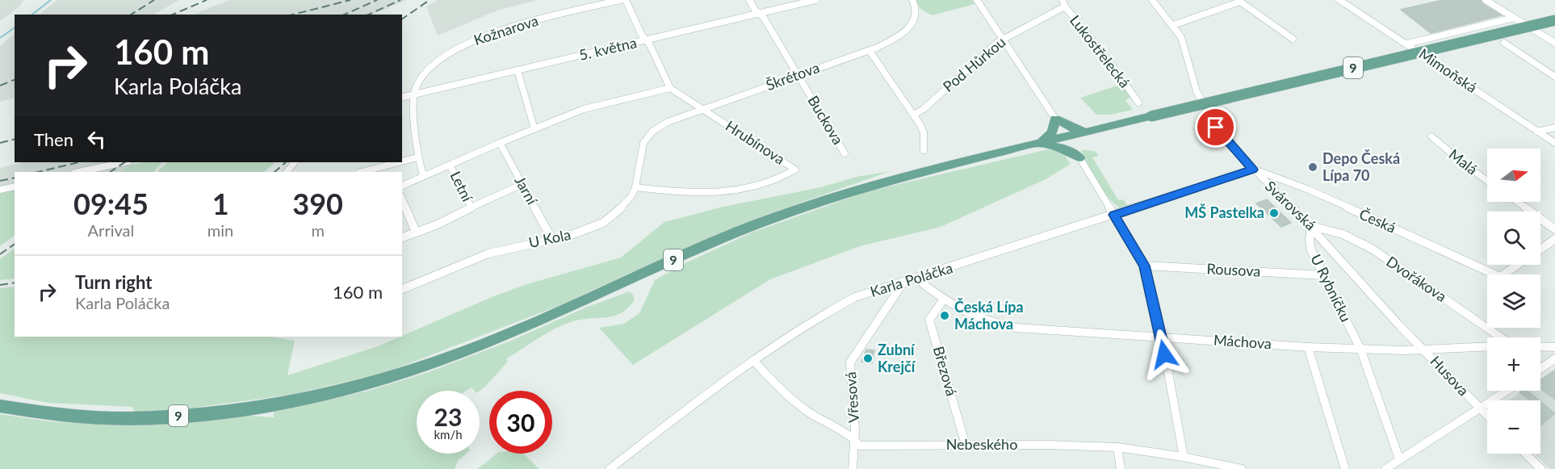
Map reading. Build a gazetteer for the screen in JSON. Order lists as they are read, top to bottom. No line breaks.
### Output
{"streets":{"main road":["9"],"street":["Kožnarova","5. května","Lukostřelecká","Pod Hůrkou","Mimoňská","Škrétova","Buckova","Hrubínova","Malá","Letní","Jarní","Svárovská","Česká","U Kola","Rousova","Dvořákova","Karla Poláčka","U Rybníčku","Máchova","Březová","Husova","Vřesová","Nebeského"]},"crossings":[["Kožnarova","5. května"],["5. května","Buckova"],["Lukostřelecká","Pod Hůrkou"],["Škrétova","Buckova"],["Škrétova","Hrubínova"],["Škrétova","U Kola"],["Hrubínova","U Kola"],["Jarní","U Kola"],["Svárovská","Česká"],["Svárovská","Dvořákova"],["Svárovská","Karla Poláčka"],["Svárovská","U Rybníčku"],["Svárovská","Máchova"],["Svárovská","Husova"],["Česká","Karla Poláčka"],["Rousova","U Rybníčku"],["Dvořákova","U Rybníčku"],["Karla Poláčka","Máchova"],["Karla Poláčka","Vřesová"],["Karla Poláčka","Nebeského"],["U Rybníčku","Máchova"],["Máchova","Březová"],["Máchova","Husova"],["Březová","Nebeského"],["Vřesová","Nebeského"]],"places":["Depo Česká Lípa 70","MŠ Pastelka","Česká Lípa Máchova","Zubní Krejčí"],"north":"right","page":{"turn":["160 m","Karla Poláčka"],"then":"Then","map_buttons":["+","−"],"eta":["09:45","Arrival","1","min","390","m"],"list":[{"name":"Turn right","note":"Karla Poláčka","value":"160 m"}],"speed":"23 km/h","limit":"30"}}
